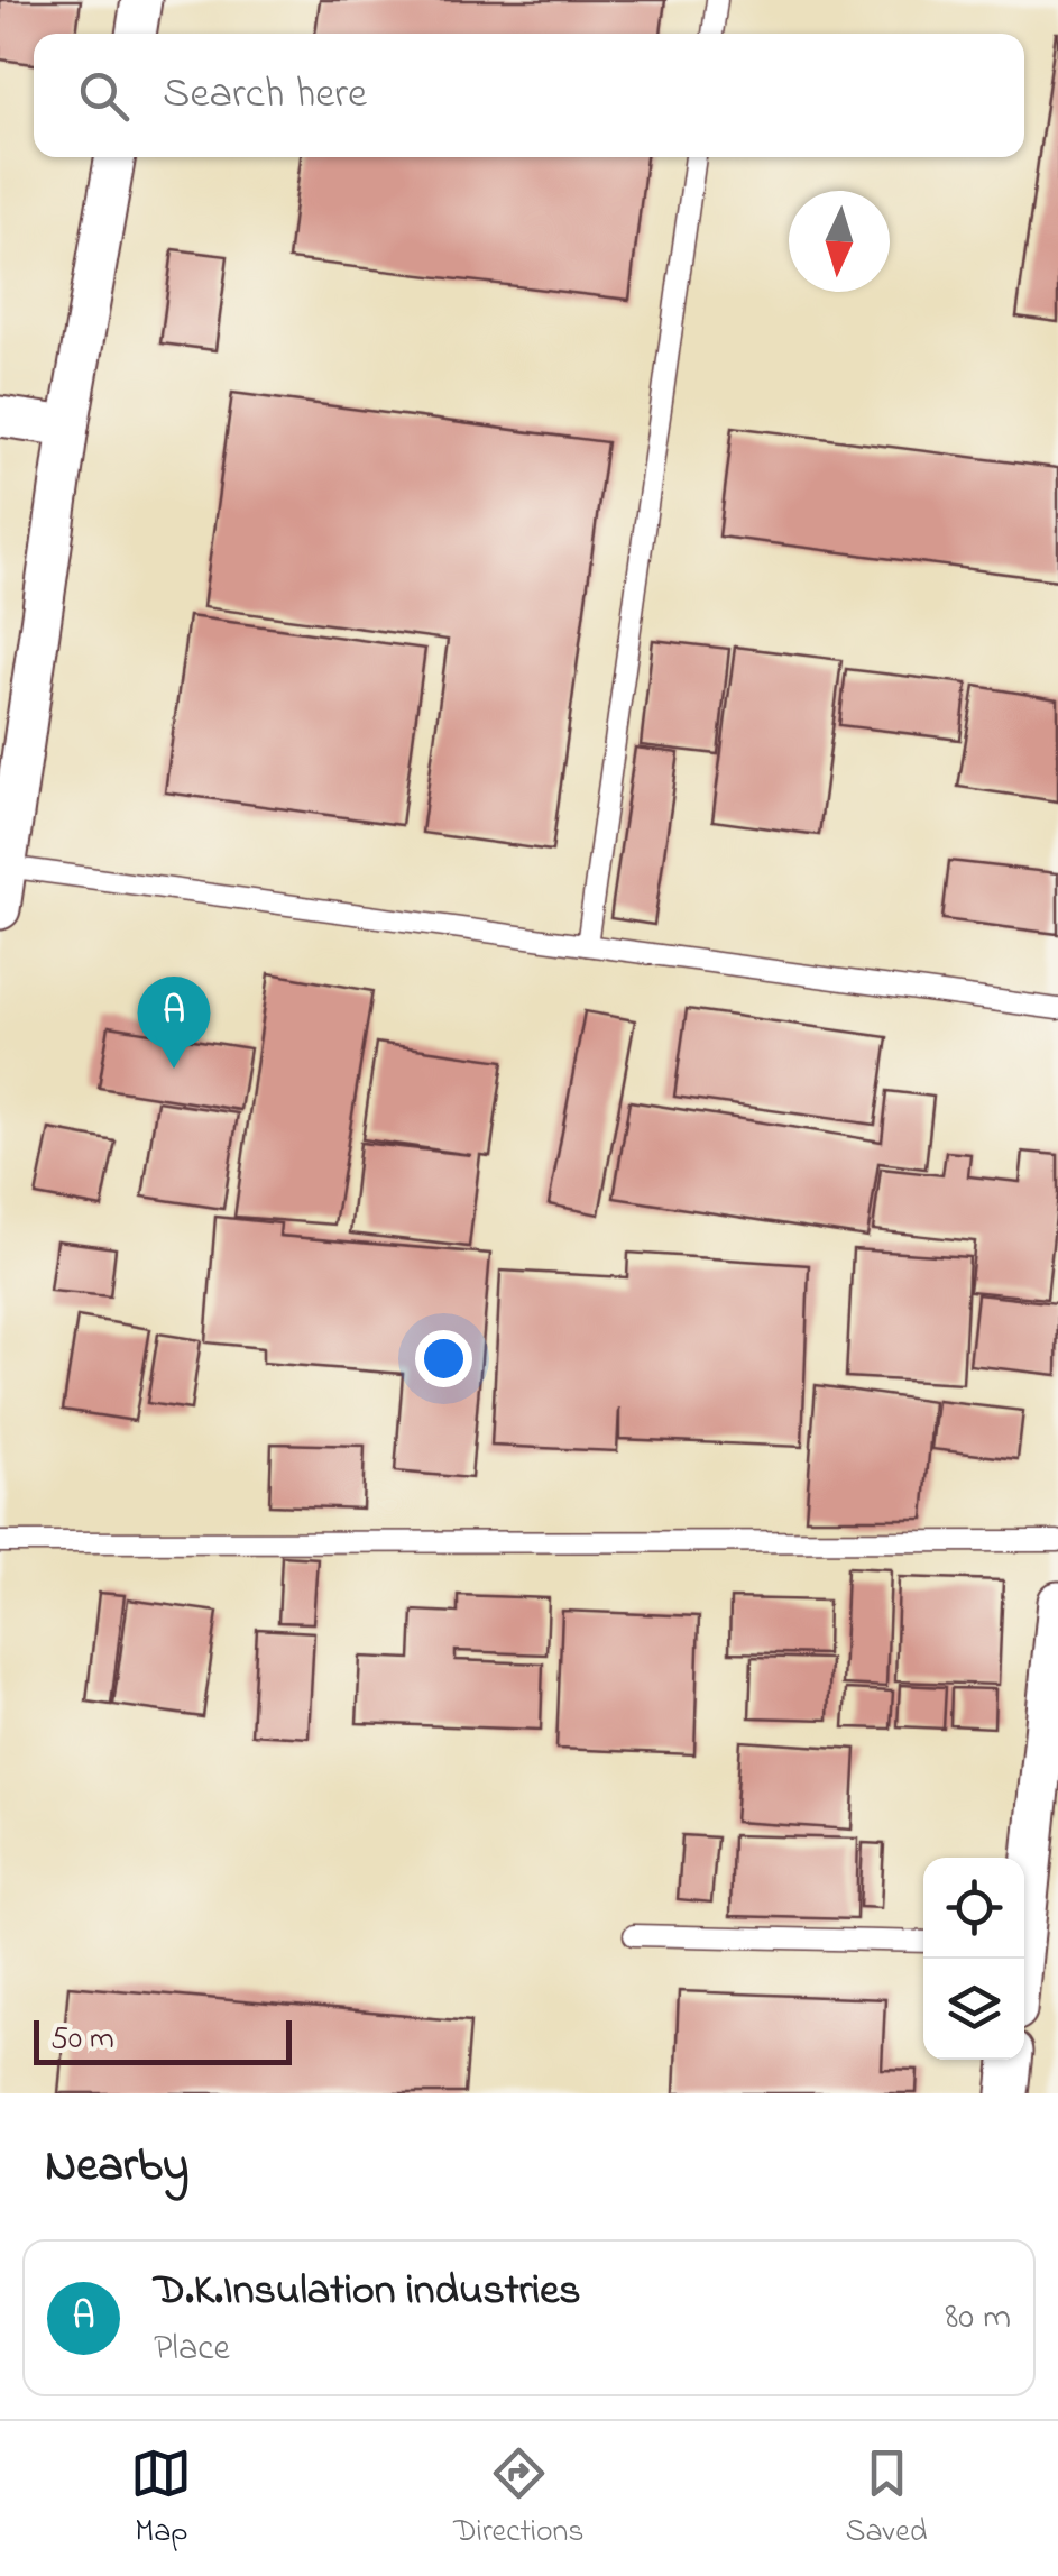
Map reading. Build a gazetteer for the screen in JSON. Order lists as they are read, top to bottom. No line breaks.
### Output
{"scale_bar":"50 m","north":"bottom","page":{"search":"Search here","pins":"A","scale":"50 m","heading":"Nearby","list":[{"mark":"A","name":"D.K.Insulation industries","note":"Place","value":"80 m"}],"nav":["Map","Directions","Saved"]}}
